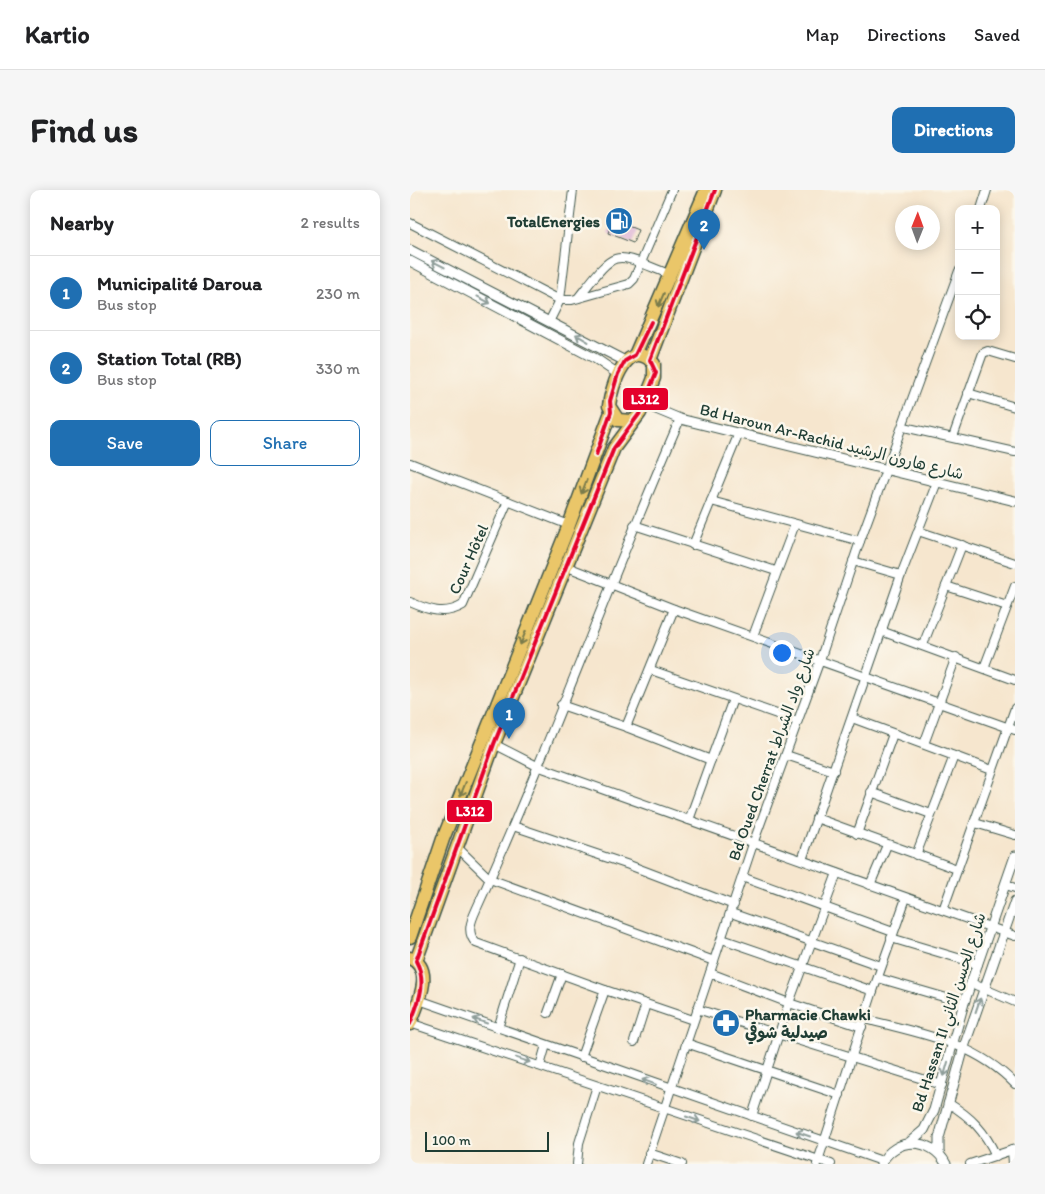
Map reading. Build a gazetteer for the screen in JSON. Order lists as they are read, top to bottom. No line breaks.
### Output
{"streets":{"street":["Bd Haroun Ar-Rachid شارع هارون الرشيد","Cour Hôtel","Bd Oued Cherrat شارع واد الشراط","Bd Hassan II شارع الحسن الثاني"]},"crossings":[["Bd Haroun Ar-Rachid شارع هارون الرشيد","Bd Oued Cherrat شارع واد الشراط"]],"places":{"fuel station":["TotalEnergies"],"pharmacy":["Pharmacie Chawki صيدلية شوقي"]},"lines":["transit line L312"],"scale_bar":"100 m","north":"top","page":{"header":"Kartio","nav":["Map","Directions","Saved"],"buttons":["Directions",["Save","Share"]],"title":"Find us","heading":["Nearby","2 results"],"map_buttons":["+","−"],"pins":["2","1"],"list":[{"mark":"1","name":"Municipalité Daroua","note":"Bus stop","value":"230 m"},{"mark":"2","name":"Station Total (RB)","note":"Bus stop","value":"330 m"}],"scale":"100 m"}}
